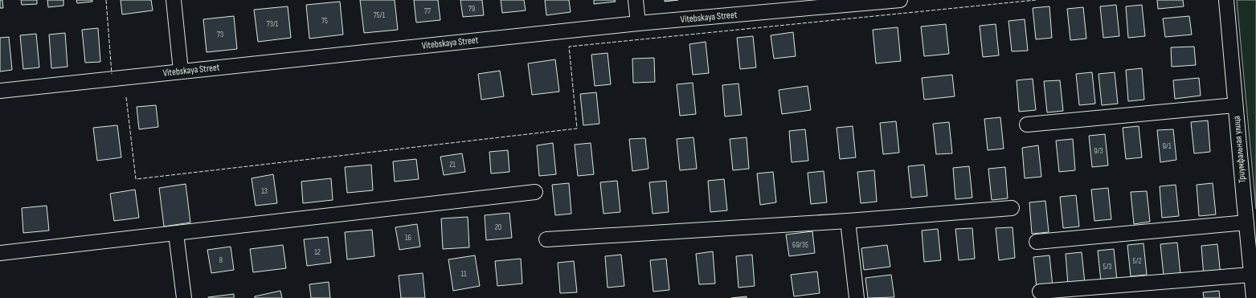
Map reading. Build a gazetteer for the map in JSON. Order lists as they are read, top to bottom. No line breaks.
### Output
{"streets":{"street":["Vitebskaya Street","Триумфальная улица"]},"house_numbers":["79","77","75/1","75","73/1","73","9/1","9/3","21","13","20","16","69/35","12","8","5/2","5/3","11"]}
